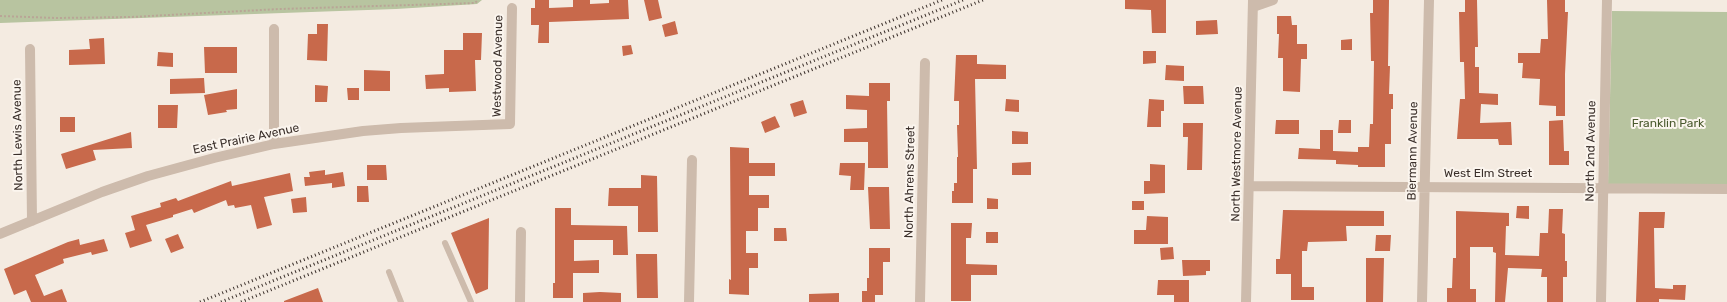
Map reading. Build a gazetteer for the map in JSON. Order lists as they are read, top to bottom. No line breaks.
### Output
{"streets":{"street":["Westwood Avenue","North Lewis Avenue","East Prairie Avenue","Biermann Avenue","North 2nd Avenue","North Westmore Avenue","West Elm Street","North Ahrens Street"]},"crossings":[["Westwood Avenue","East Prairie Avenue"],["North Lewis Avenue","East Prairie Avenue"],["Biermann Avenue","West Elm Street"],["North 2nd Avenue","West Elm Street"],["North Westmore Avenue","West Elm Street"]],"parks":["Franklin Park"]}
